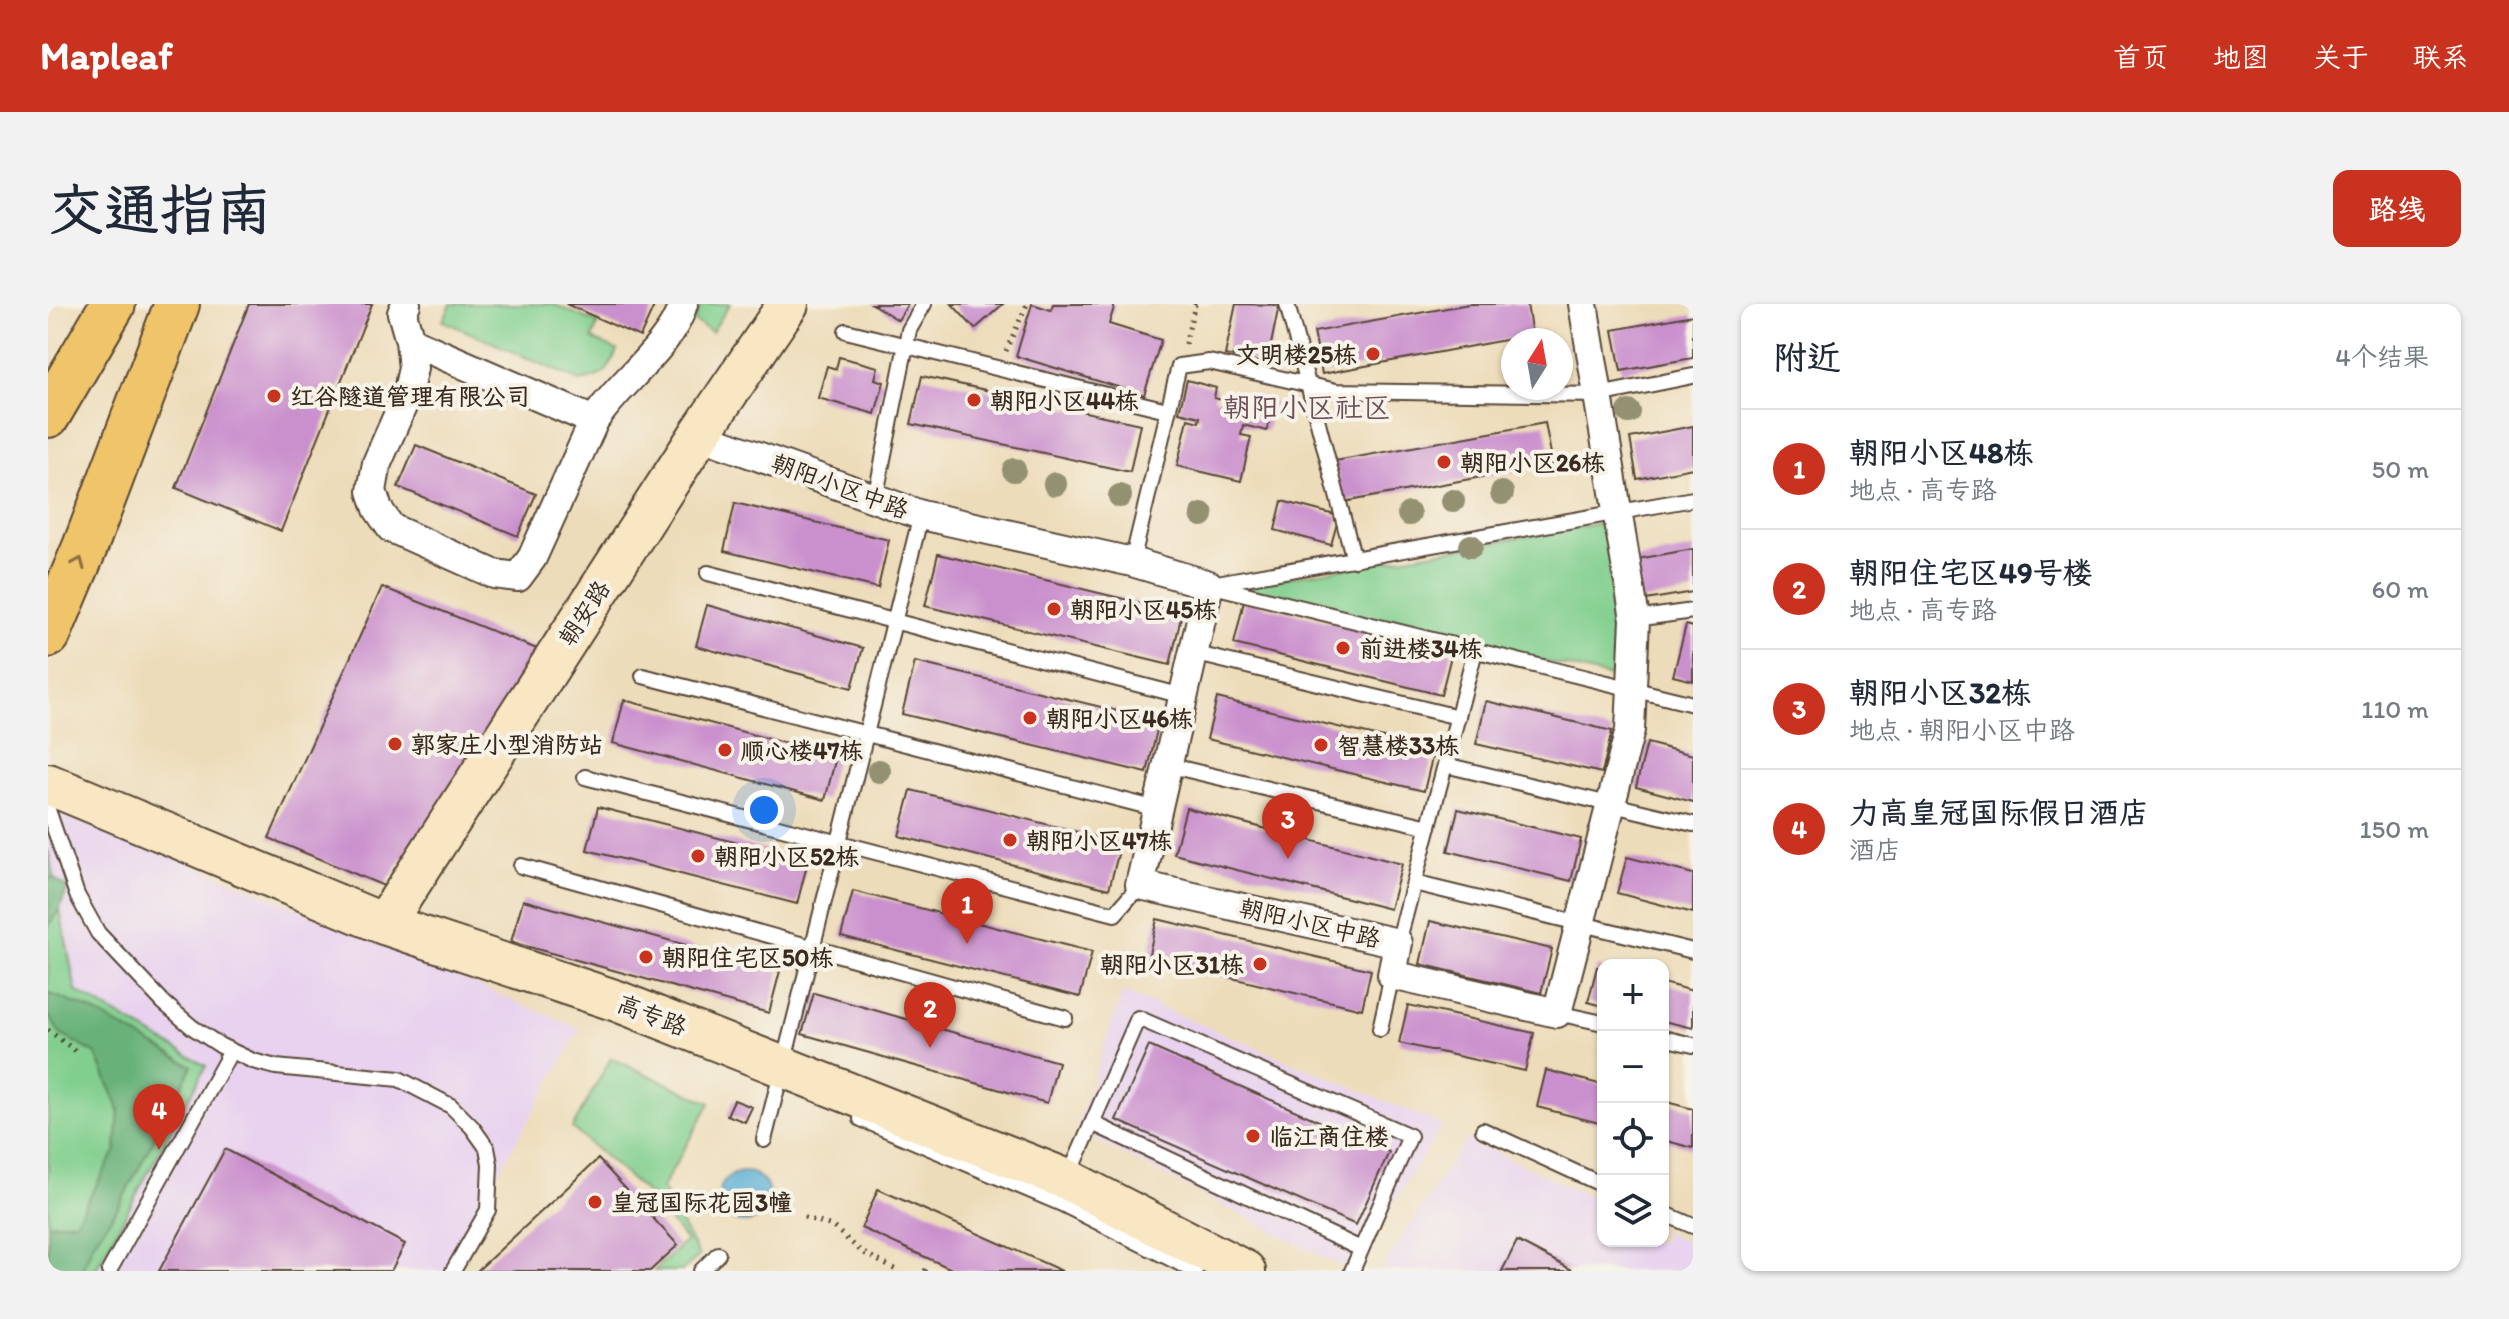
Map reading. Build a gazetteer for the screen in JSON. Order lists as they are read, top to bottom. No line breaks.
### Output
{"streets":{"street":["朝阳小区中路","朝安路","高专路"]},"crossings":[["朝阳小区中路","朝安路"],["朝安路","高专路"]],"districts":["朝阳小区社区"],"places":["文明楼25栋","红谷隧道管理有限公司","朝阳小区44栋","朝阳小区26栋","朝阳小区45栋","前进楼34栋","朝阳小区46栋","郭家庄小型消防站","智慧楼33栋","顺心楼47栋","朝阳小区47栋","朝阳小区52栋","朝阳住宅区50栋","朝阳小区31栋","临江商住楼","皇冠国际花园3幢"],"north":"top","page":{"header":"Mapleaf","nav":["首页","地图","关于","联系"],"buttons":"路线","title":"交通指南","heading":["附近","4个结果"],"list":[{"mark":"1","name":"朝阳小区48栋","note":"地点 · 高专路","value":"50 m"},{"mark":"2","name":"朝阳住宅区49号楼","note":"地点 · 高专路","value":"60 m"},{"mark":"3","name":"朝阳小区32栋","note":"地点 · 朝阳小区中路","value":"110 m"},{"mark":"4","name":"力高皇冠国际假日酒店","note":"酒店","value":"150 m"}],"pins":["3","1","2","4"],"map_buttons":["+","−"]}}
